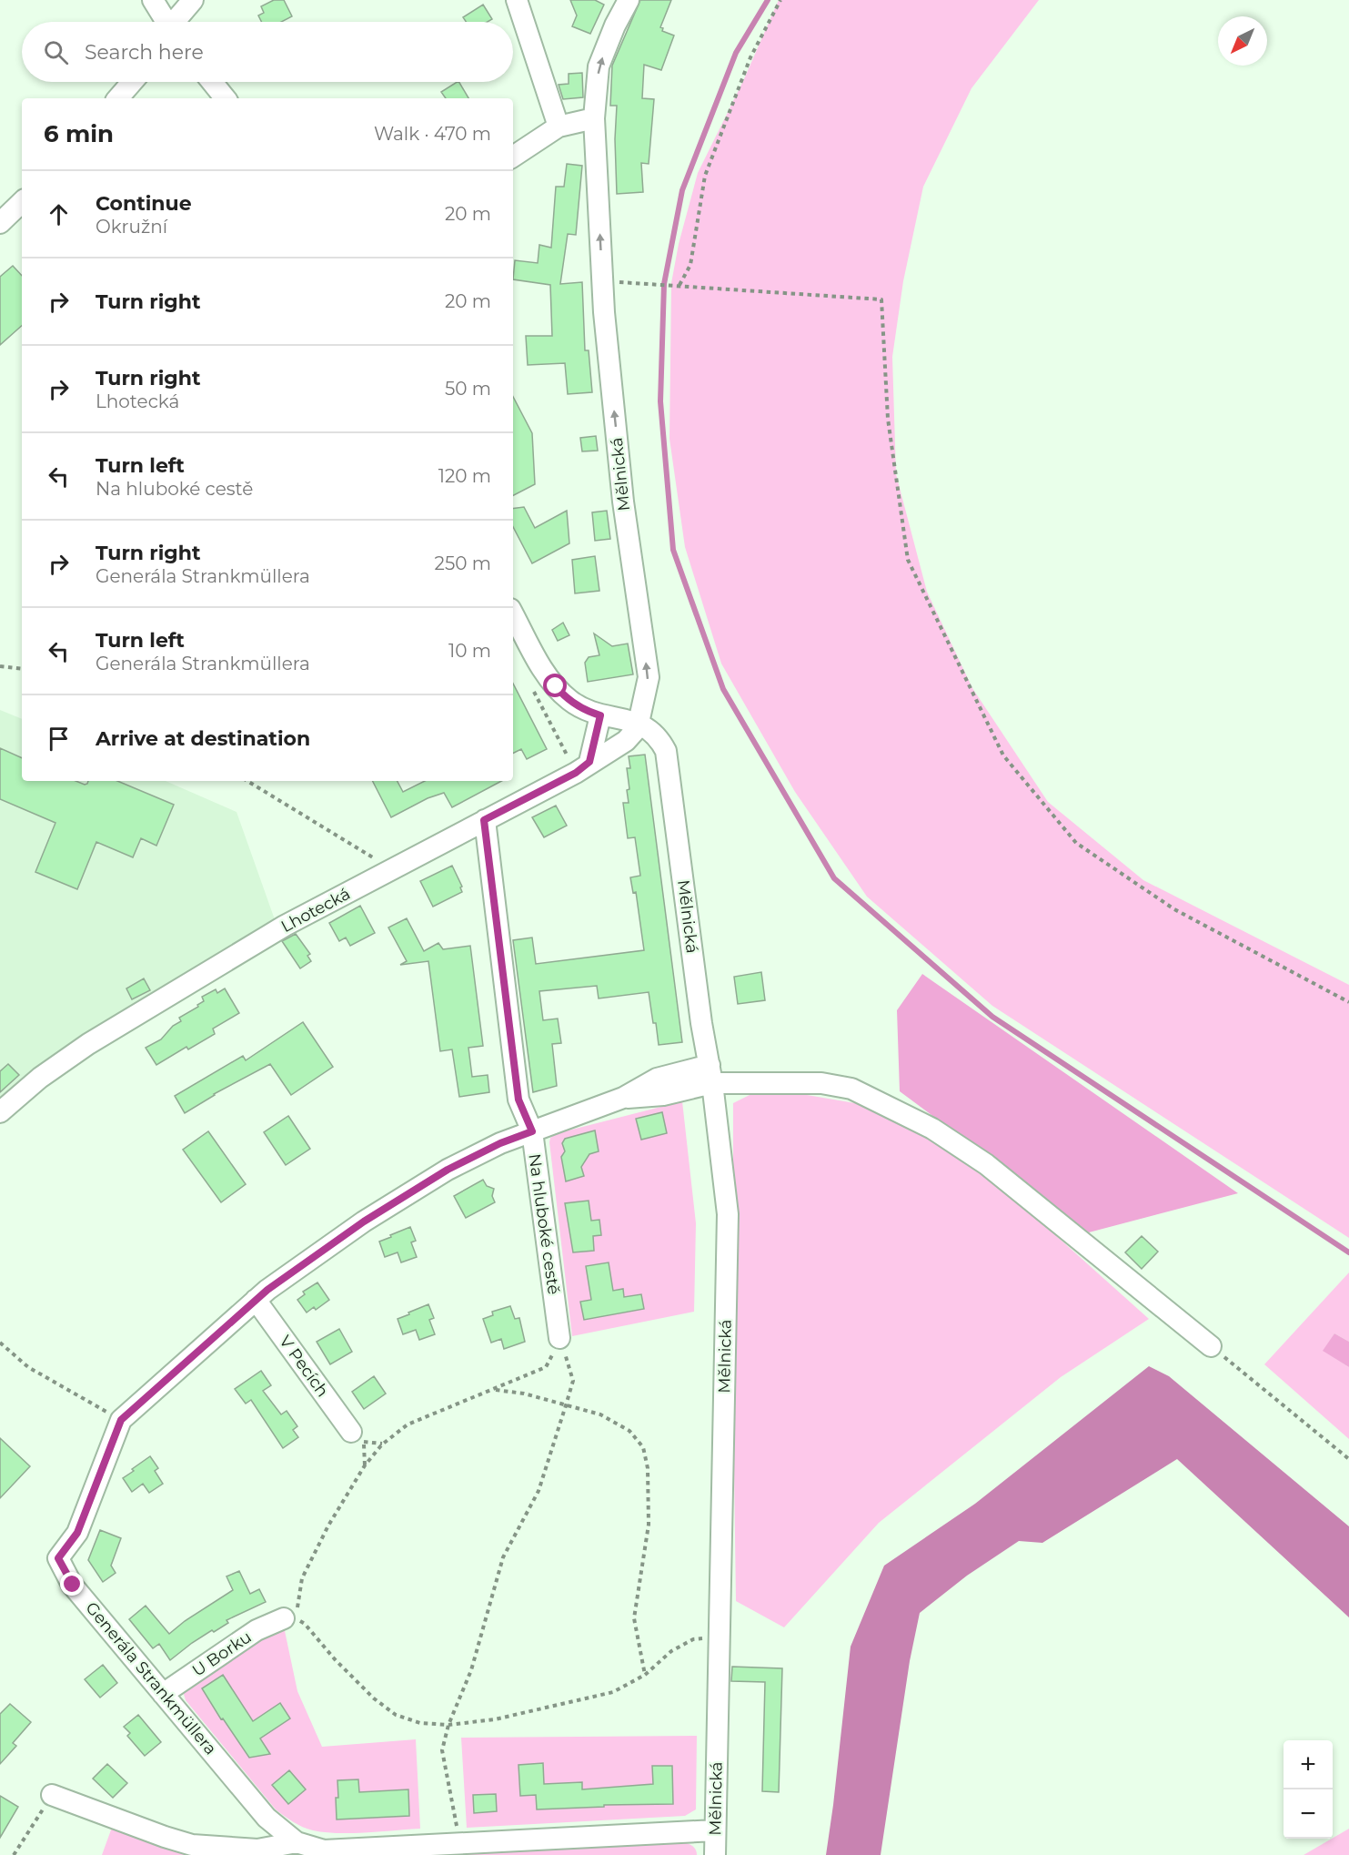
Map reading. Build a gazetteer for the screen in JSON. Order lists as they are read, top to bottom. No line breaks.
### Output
{"streets":{"street":["Mělnická","Lhotecká","Na hluboké cestě","V Pecích","U Borku","Generála Strankmüllera"]},"crossings":[["Mělnická","Lhotecká"],["Mělnická","Generála Strankmüllera"],["Lhotecká","Na hluboké cestě"],["Na hluboké cestě","Generála Strankmüllera"],["V Pecích","Generála Strankmüllera"],["U Borku","Generála Strankmüllera"]],"one_way":["Mělnická"],"north":"bottom left","page":{"search":"Search here","heading":["6 min","Walk · 470 m"],"list":[["Continue","Okružní","20 m"],["Turn right","20 m"],["Turn right","Lhotecká","50 m"],["Turn left","Na hluboké cestě","120 m"],["Turn right","Generála Strankmüllera","250 m"],["Turn left","Generála Strankmüllera","10 m"],"Arrive at destination"],"map_buttons":["+","−"]}}
